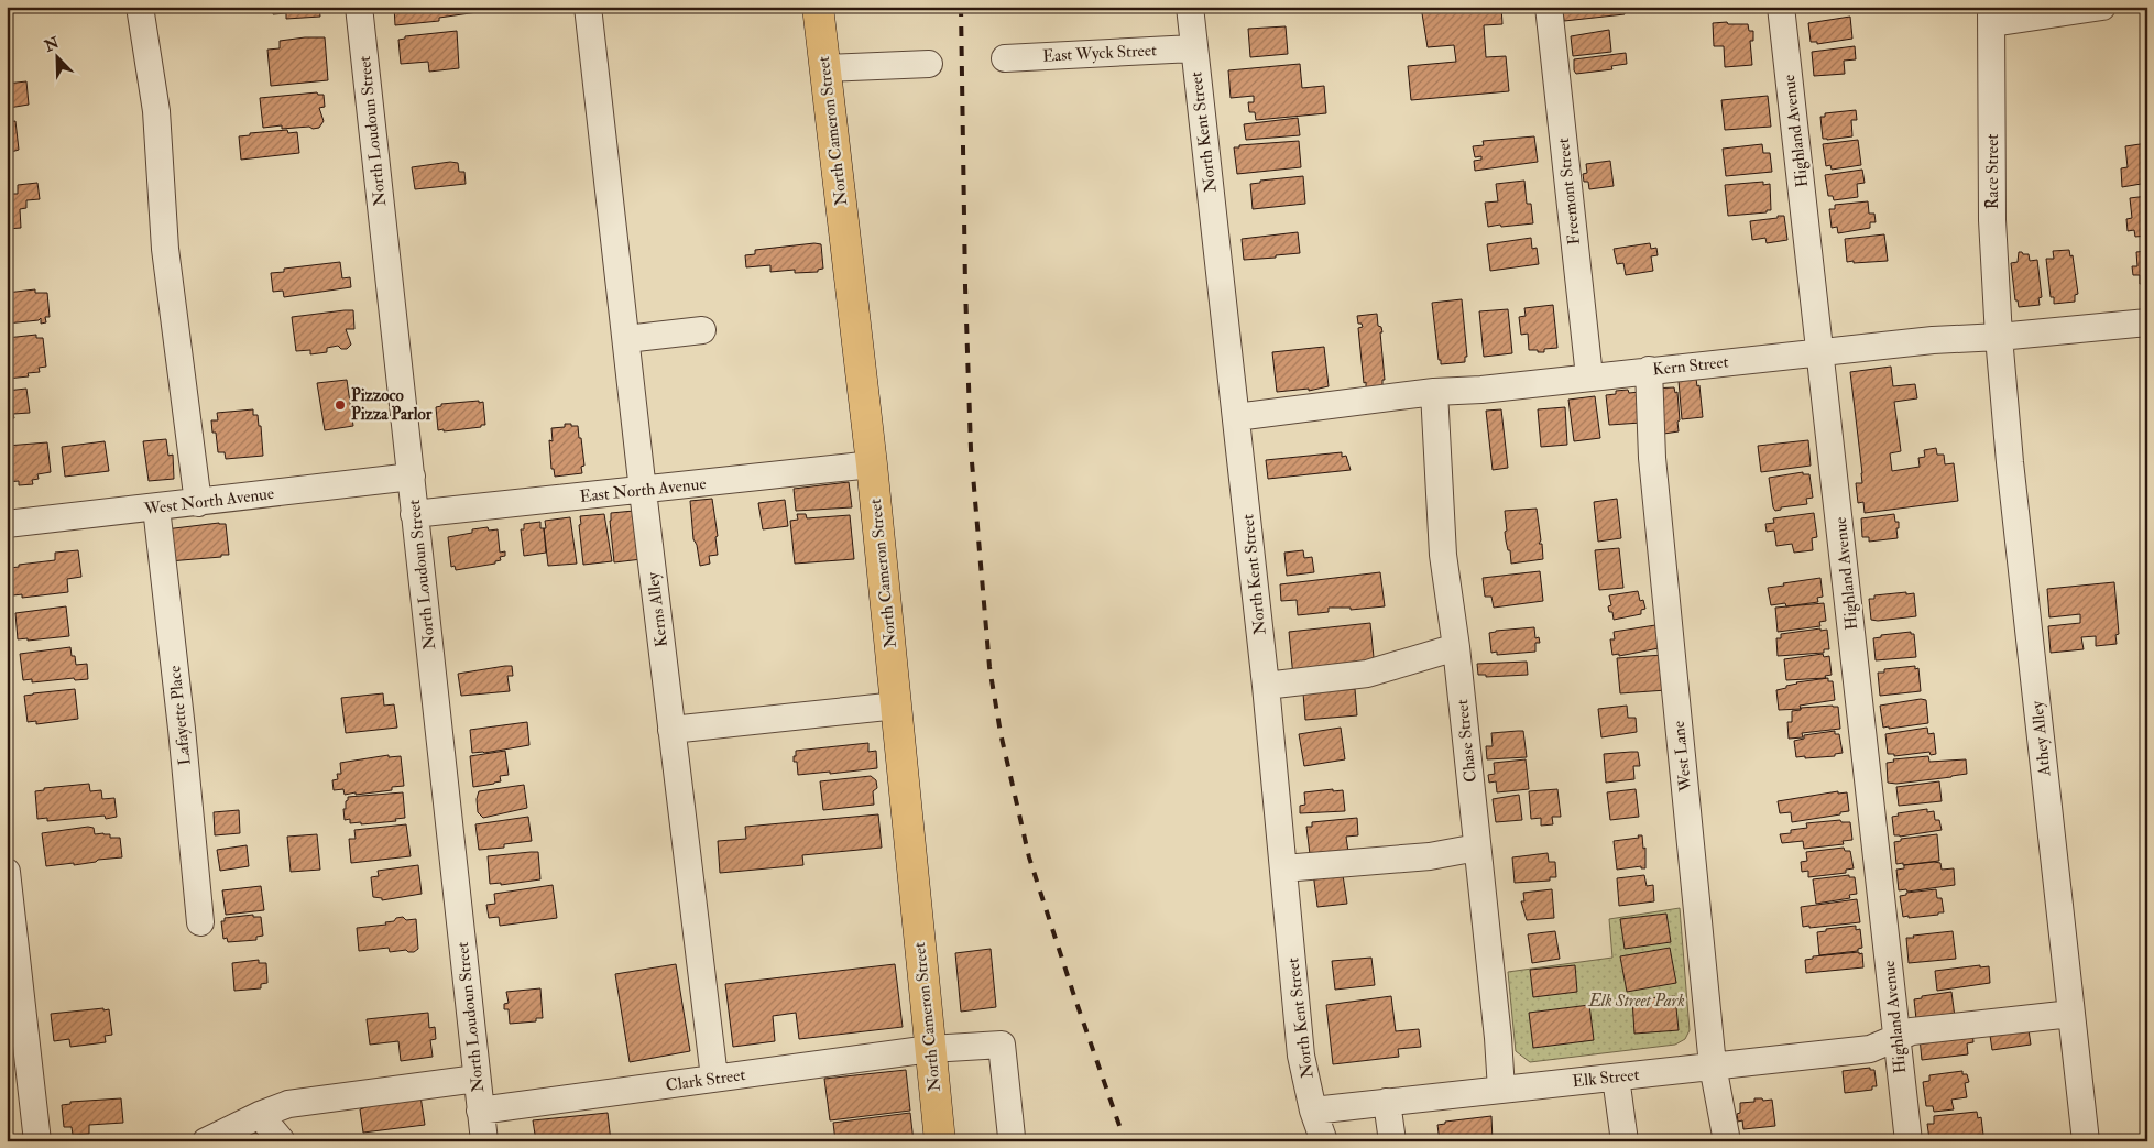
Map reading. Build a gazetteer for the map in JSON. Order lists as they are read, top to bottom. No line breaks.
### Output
{"streets":{"main road":["North Cameron Street"],"street":["East Wyck Street","North Loudoun Street","Highland Avenue","North Kent Street","Race Street","Freemont Street","Kern Street","East North Avenue","West North Avenue","Kerns Alley","Lafayette Place","Athey Alley","Chase Street","West Lane","Elk Street","Clark Street"]},"crossings":[["East Wyck Street","North Kent Street"],["North Loudoun Street","East North Avenue"],["North Loudoun Street","West North Avenue"],["North Loudoun Street","Clark Street"],["North Cameron Street","East North Avenue"],["North Cameron Street","Clark Street"],["Highland Avenue","Kern Street"],["Highland Avenue","Elk Street"],["North Kent Street","Kern Street"],["North Kent Street","Elk Street"],["Race Street","Kern Street"],["Race Street","Athey Alley"],["Freemont Street","Kern Street"],["Kern Street","Athey Alley"],["Kern Street","Chase Street"],["Kern Street","West Lane"],["East North Avenue","Kerns Alley"],["West North Avenue","Lafayette Place"],["Kerns Alley","Clark Street"],["Athey Alley","Elk Street"],["Chase Street","Elk Street"],["West Lane","Elk Street"]],"parks":["Elk Street Park"],"places":["Pizzoco Pizza Parlor"],"north":"top left"}
